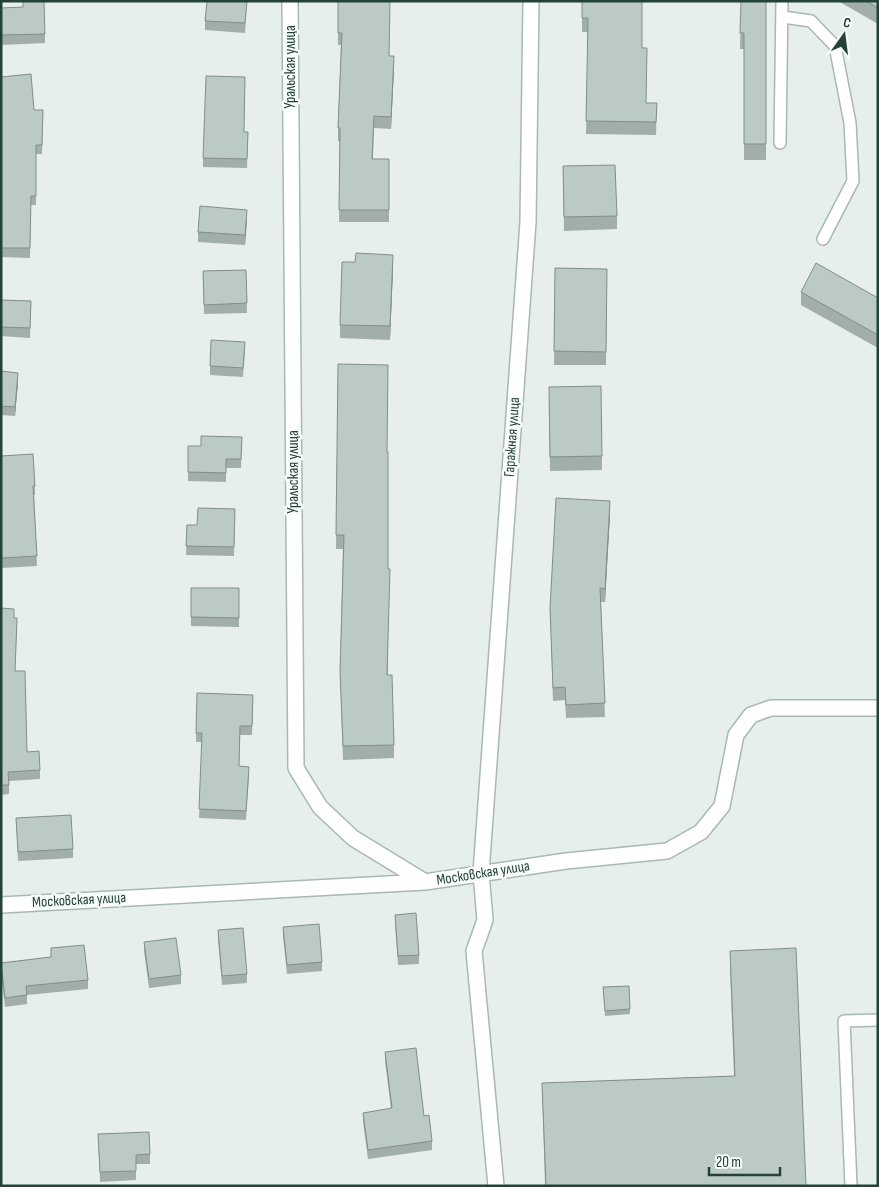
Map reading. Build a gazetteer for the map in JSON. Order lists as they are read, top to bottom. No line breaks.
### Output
{"streets":{"street":["Уральская улица","Гаражная улица","Московская улица"]},"crossings":[["Уральская улица","Московская улица"],["Гаражная улица","Московская улица"]],"scale_bar":"20 m","north":"top"}
